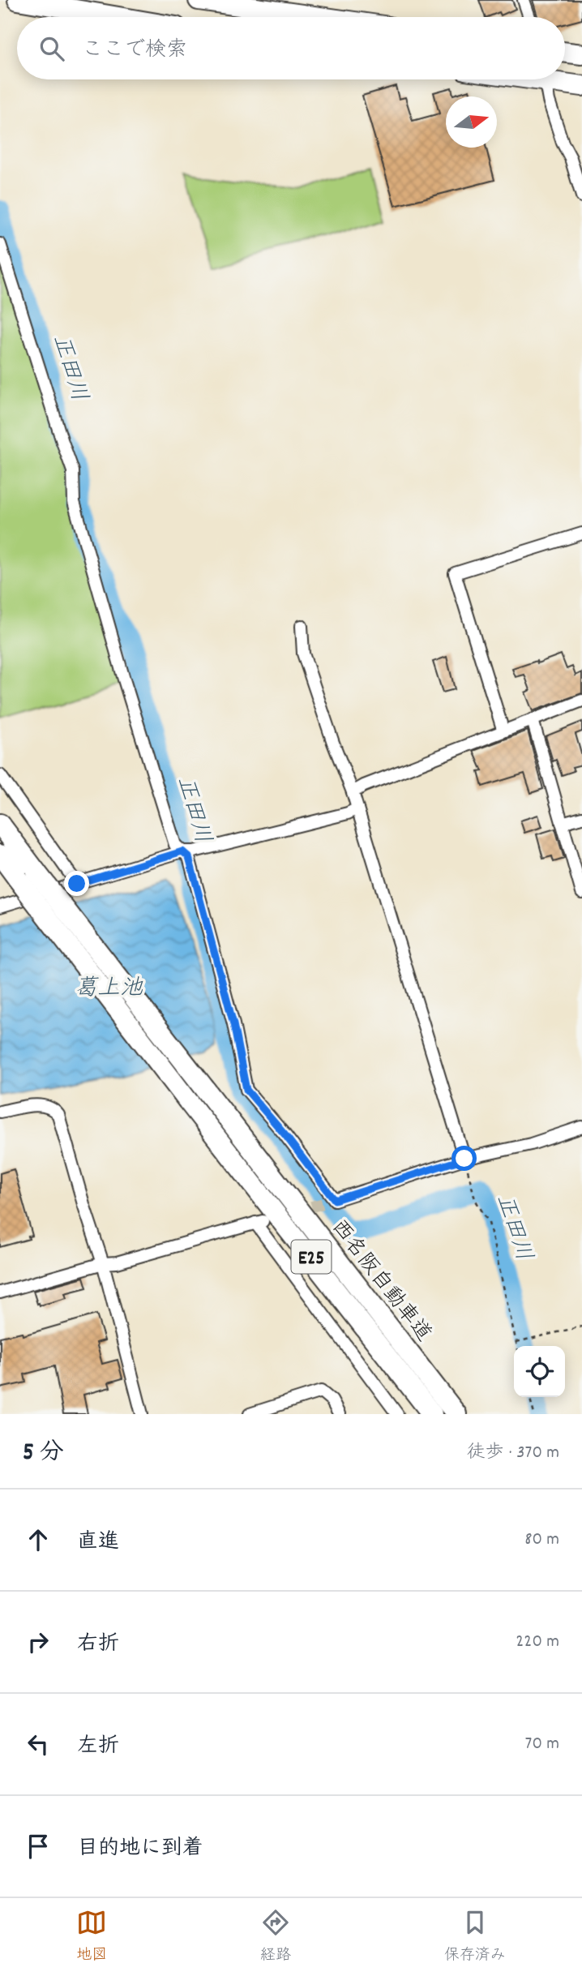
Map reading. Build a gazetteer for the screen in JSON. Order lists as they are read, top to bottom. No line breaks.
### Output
{"streets":{"highway":["E25","西名阪自動車道"]},"water":["正田川","葛上池"],"north":"right","page":{"search":"ここで検索","heading":["5 分","徒歩 · 370 m"],"list":[["直進","80 m"],["右折","220 m"],["左折","70 m"],"目的地に到着"],"nav":["地図","経路","保存済み"]}}
